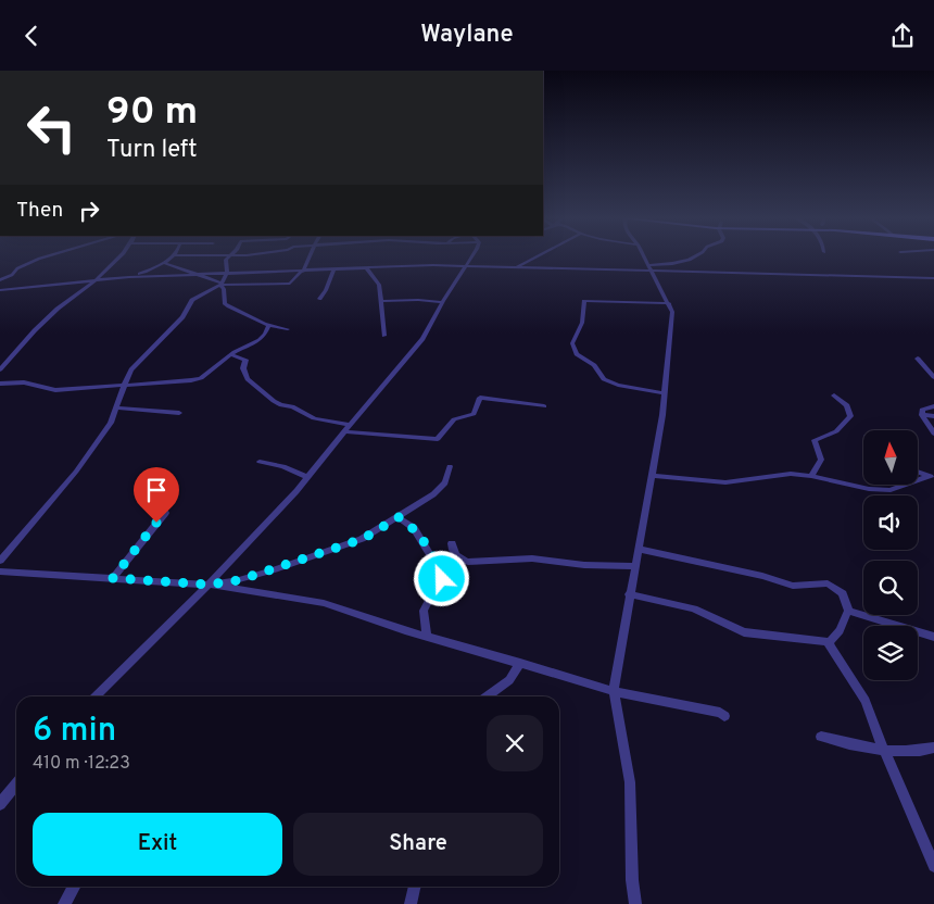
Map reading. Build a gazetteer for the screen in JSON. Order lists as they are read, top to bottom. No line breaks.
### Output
{"north":"top","page":{"header":"Waylane","turn":["90 m","Turn left"],"then":"Then","heading":["6 min","410 m · 12:23"],"buttons":["Exit","Share"]}}
